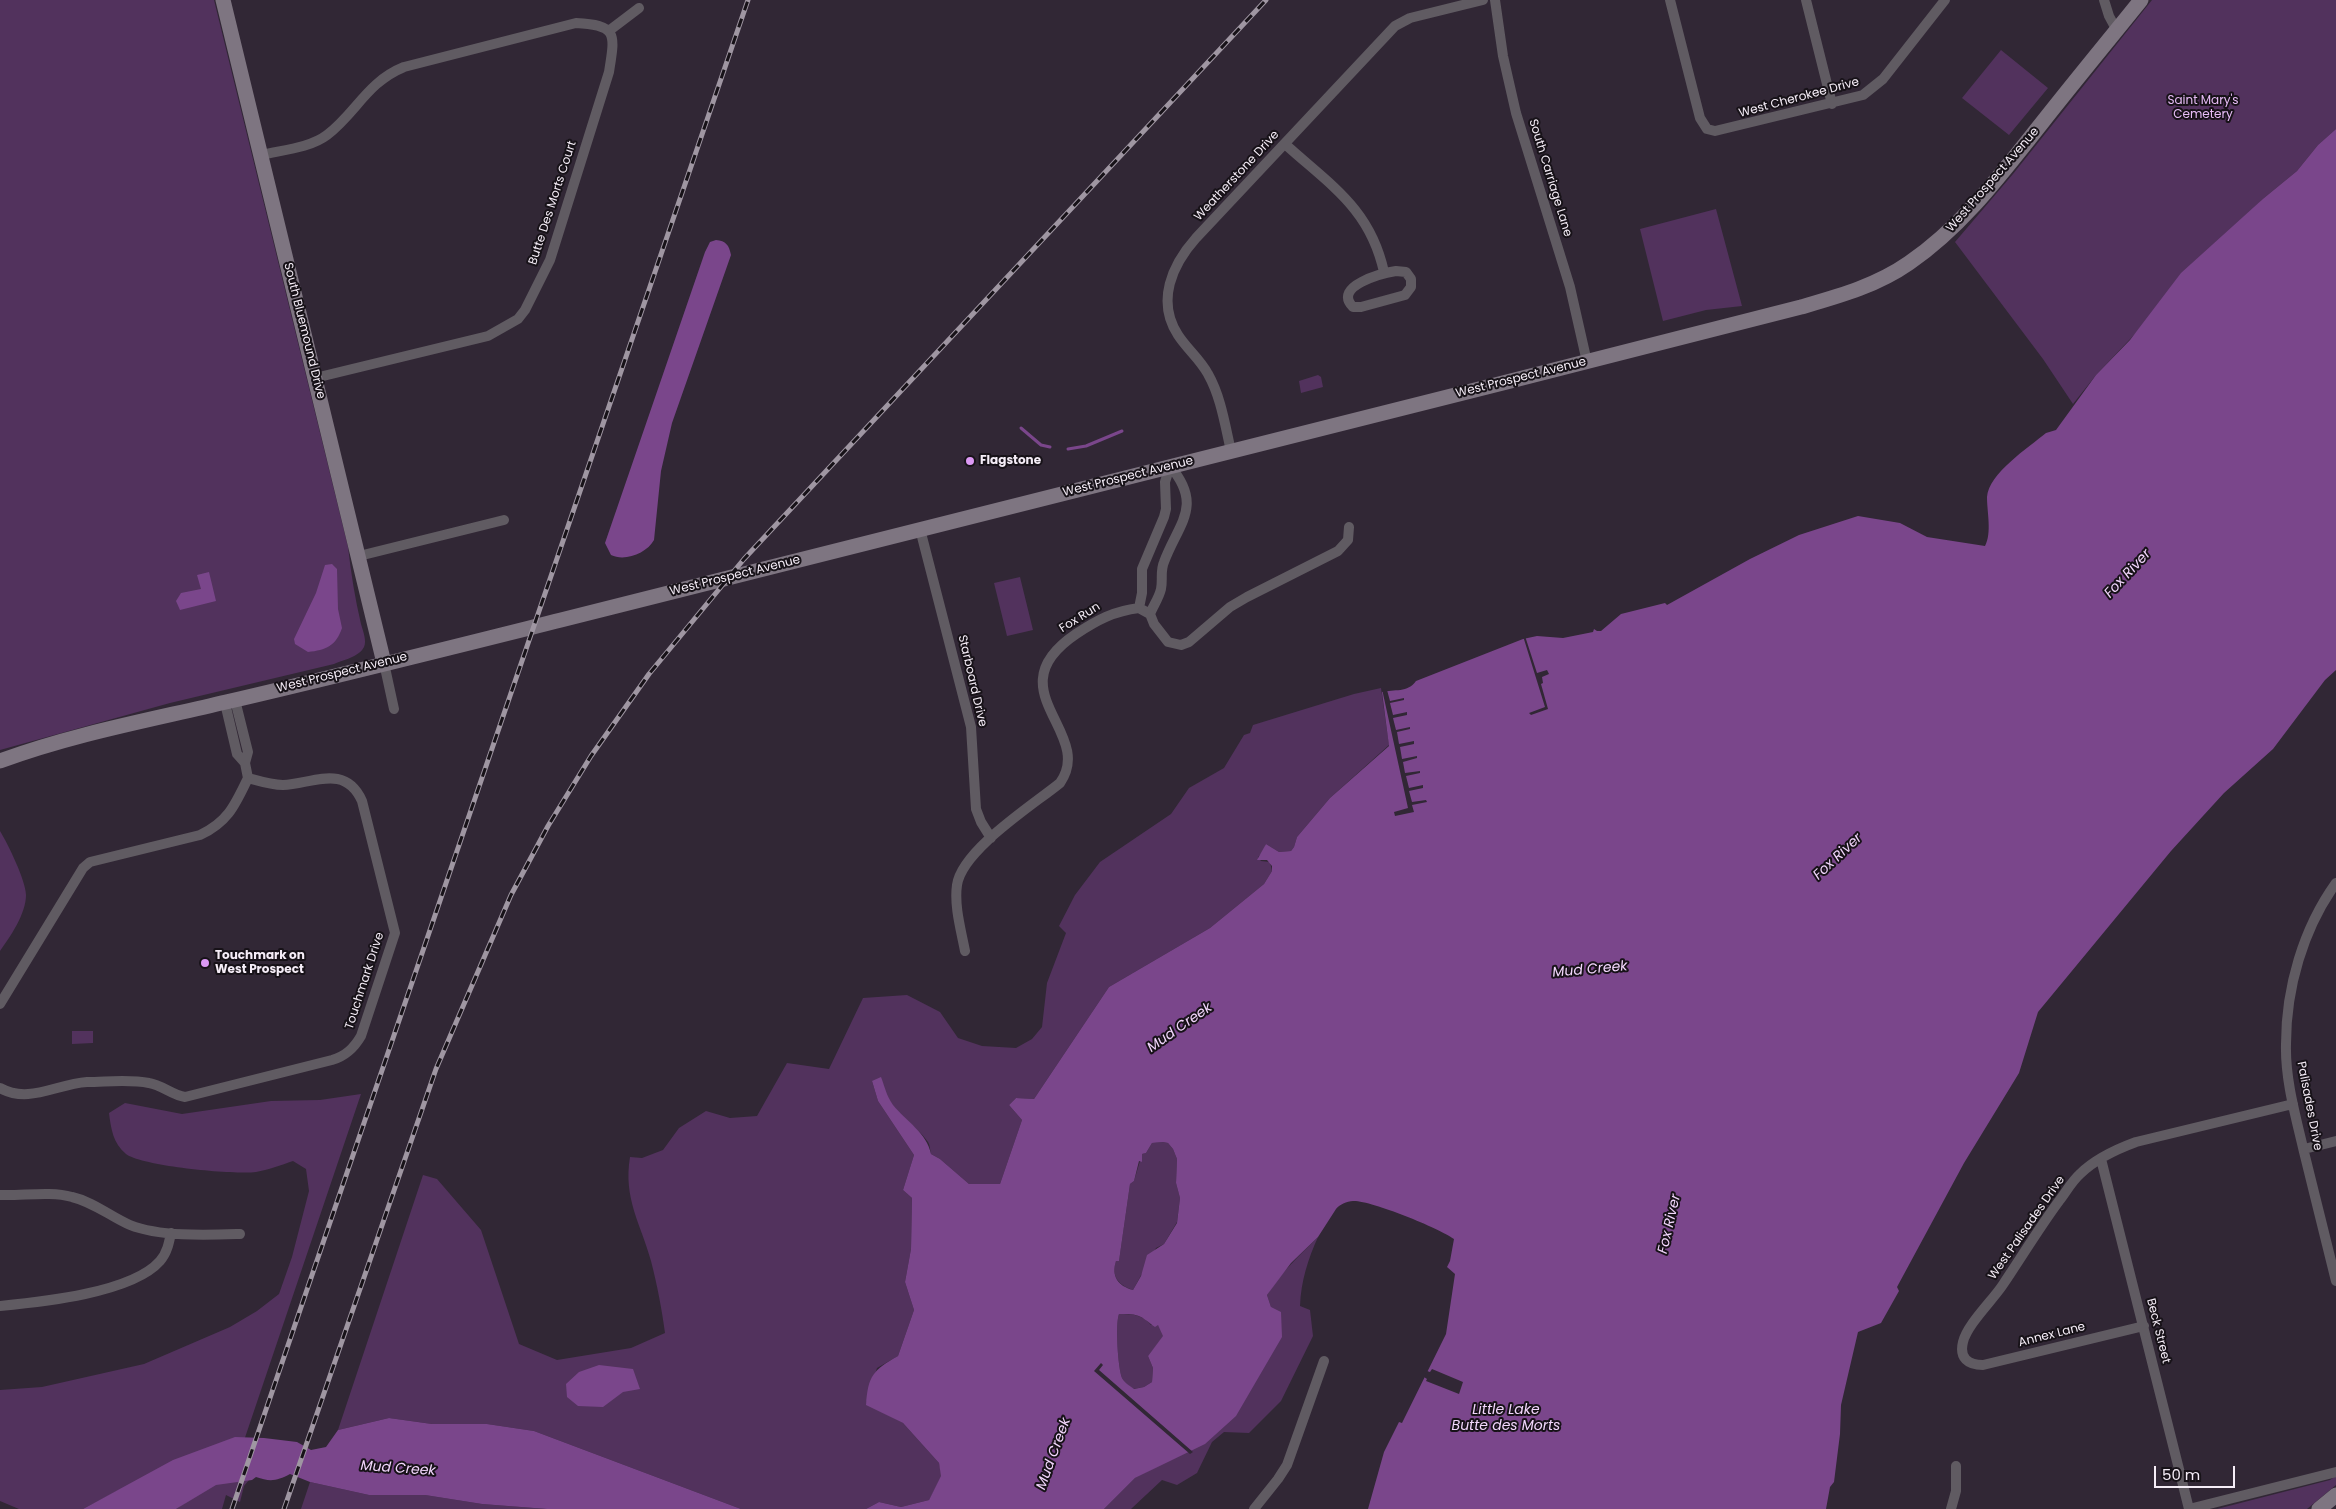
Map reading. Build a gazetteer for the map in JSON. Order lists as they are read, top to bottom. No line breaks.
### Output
{"streets":{"main road":["West Prospect Avenue","South Bluemound Drive"],"street":["West Cherokee Drive","Weatherstone Drive","South Carriage Lane","Butte Des Morts Court","Fox Run","Starboard Drive","Touchmark Drive","Palisades Drive","West Palisades Drive","Beck Street","Annex Lane"]},"crossings":[["Weatherstone Drive","West Prospect Avenue"],["South Carriage Lane","West Prospect Avenue"],["West Prospect Avenue","South Bluemound Drive"],["West Prospect Avenue","Starboard Drive"],["Butte Des Morts Court","South Bluemound Drive"],["Fox Run","Starboard Drive"],["Palisades Drive","West Palisades Drive"],["West Palisades Drive","Beck Street"],["West Palisades Drive","Annex Lane"],["Beck Street","Annex Lane"]],"water":["Fox River","Mud Creek","Little Lake Butte des Morts"],"parks":["Saint Mary's Cemetery"],"places":["Flagstone","Touchmark on West Prospect"],"scale_bar":"50 m"}
